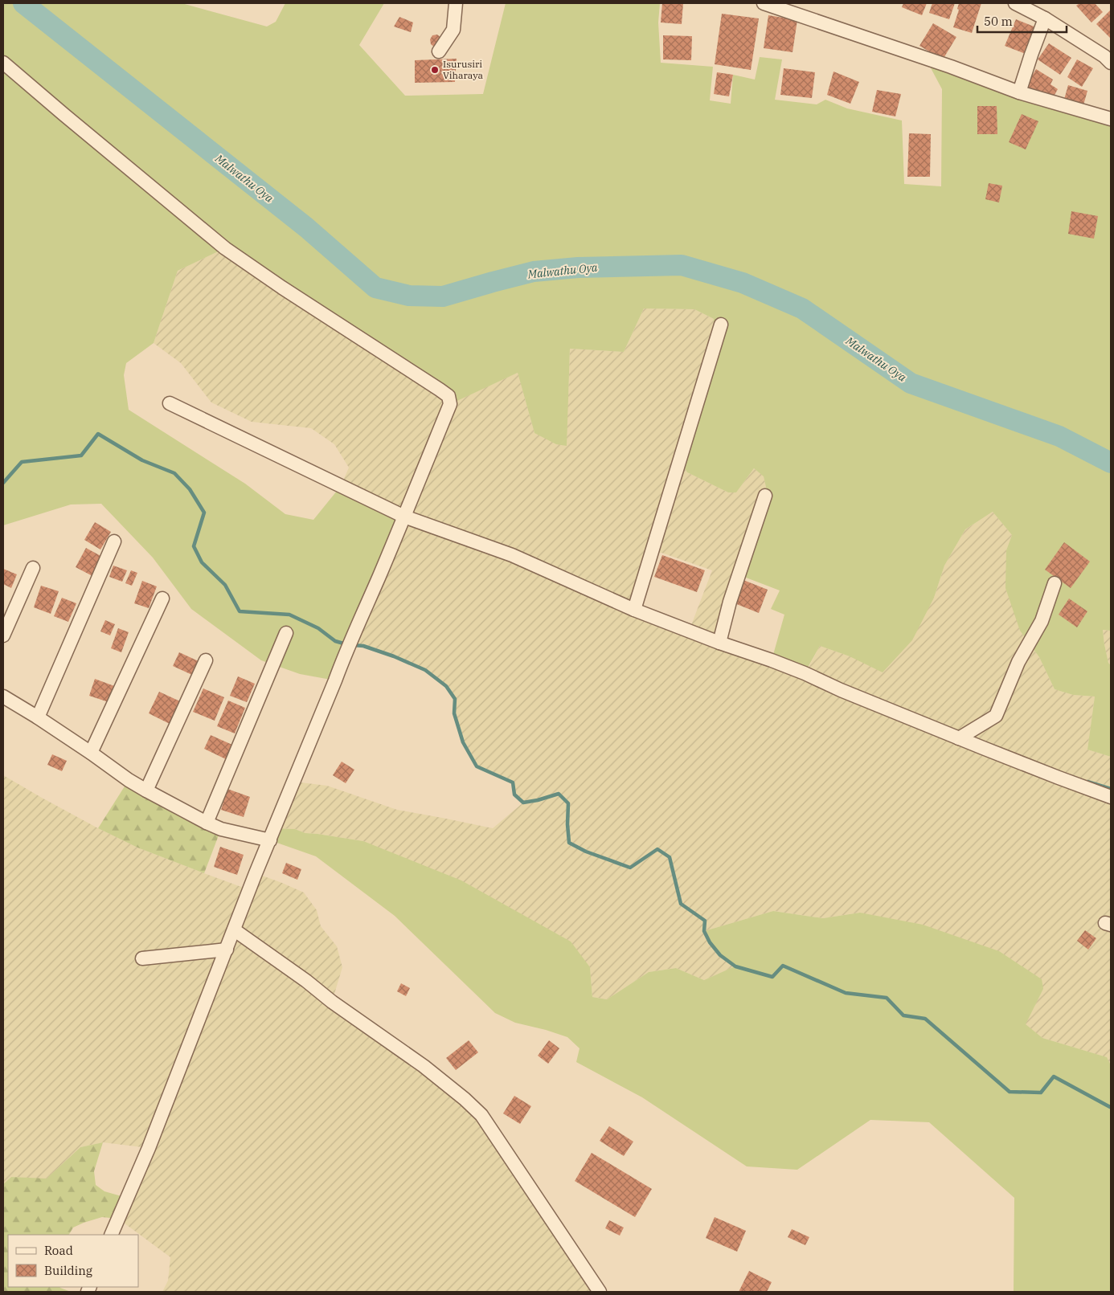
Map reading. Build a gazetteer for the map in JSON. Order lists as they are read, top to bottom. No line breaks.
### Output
{"water":["Malwathu Oya"],"places":["Isurusiri Viharaya"],"legend":["Road","Building"],"scale_bar":"50 m"}
